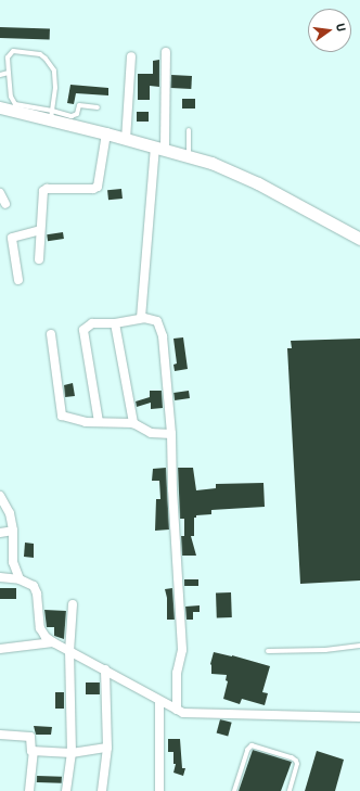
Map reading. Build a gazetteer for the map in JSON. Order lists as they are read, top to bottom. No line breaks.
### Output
{"north":"right"}
